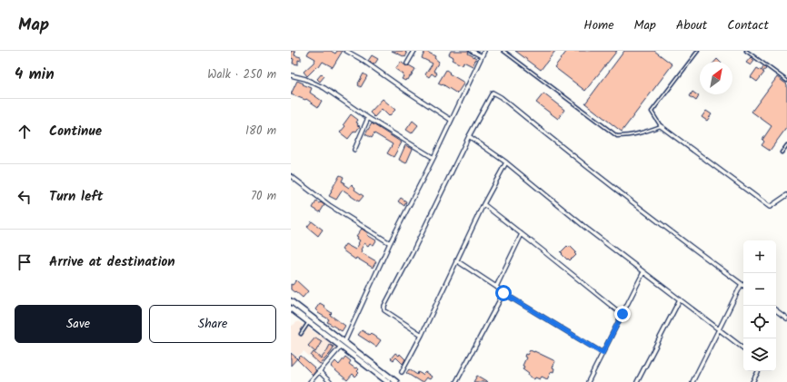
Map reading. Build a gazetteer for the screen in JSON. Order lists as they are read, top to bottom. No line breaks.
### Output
{"north":"top right","page":{"header":"Map","nav":["Home","Map","About","Contact"],"heading":["4 min","Walk · 250 m"],"list":[["Continue","180 m"],["Turn left","70 m"],"Arrive at destination"],"map_buttons":["+","−"],"buttons":["Save","Share"]}}
